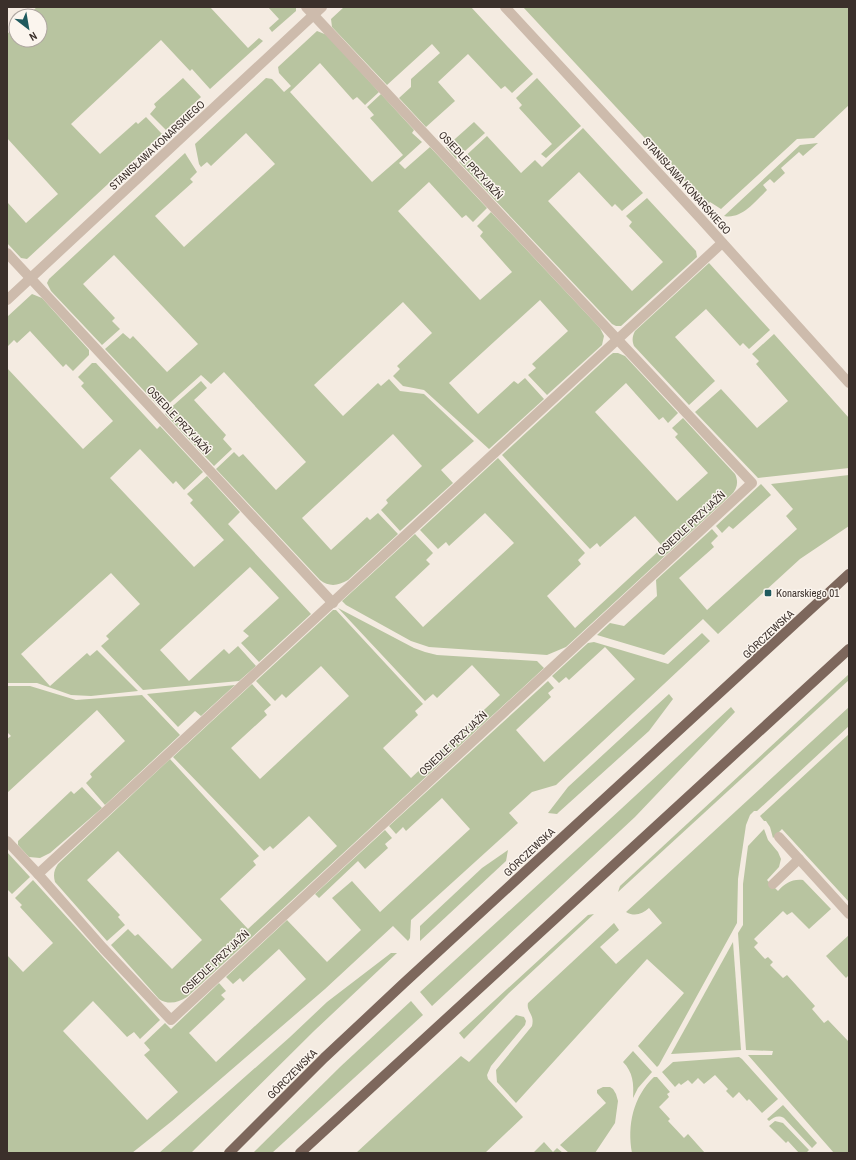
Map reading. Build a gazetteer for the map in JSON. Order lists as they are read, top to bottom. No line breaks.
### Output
{"streets":{"main road":["GÓRCZEWSKA"],"street":["STANISŁAWA KONARSKIEGO","OSIEDLE PRZYJAŹŃ"]},"crossings":[["STANISŁAWA KONARSKIEGO","OSIEDLE PRZYJAŹŃ"]],"places":{"transit":["Konarskiego 01"]},"north":"bottom right"}
